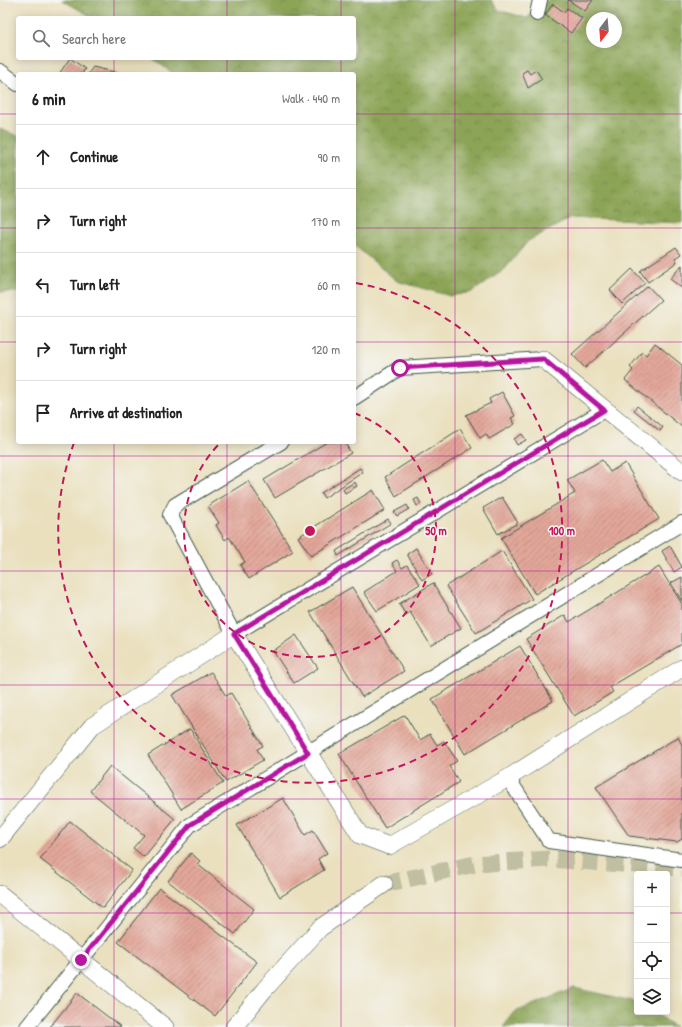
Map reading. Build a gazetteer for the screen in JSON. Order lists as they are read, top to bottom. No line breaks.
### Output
{"north":"bottom","page":{"search":"Search here","heading":["6 min","Walk · 440 m"],"list":[["Continue","90 m"],["Turn right","170 m"],["Turn left","60 m"],["Turn right","120 m"],"Arrive at destination"],"map_buttons":["+","−"]},"rings":["50 m","100 m"]}
